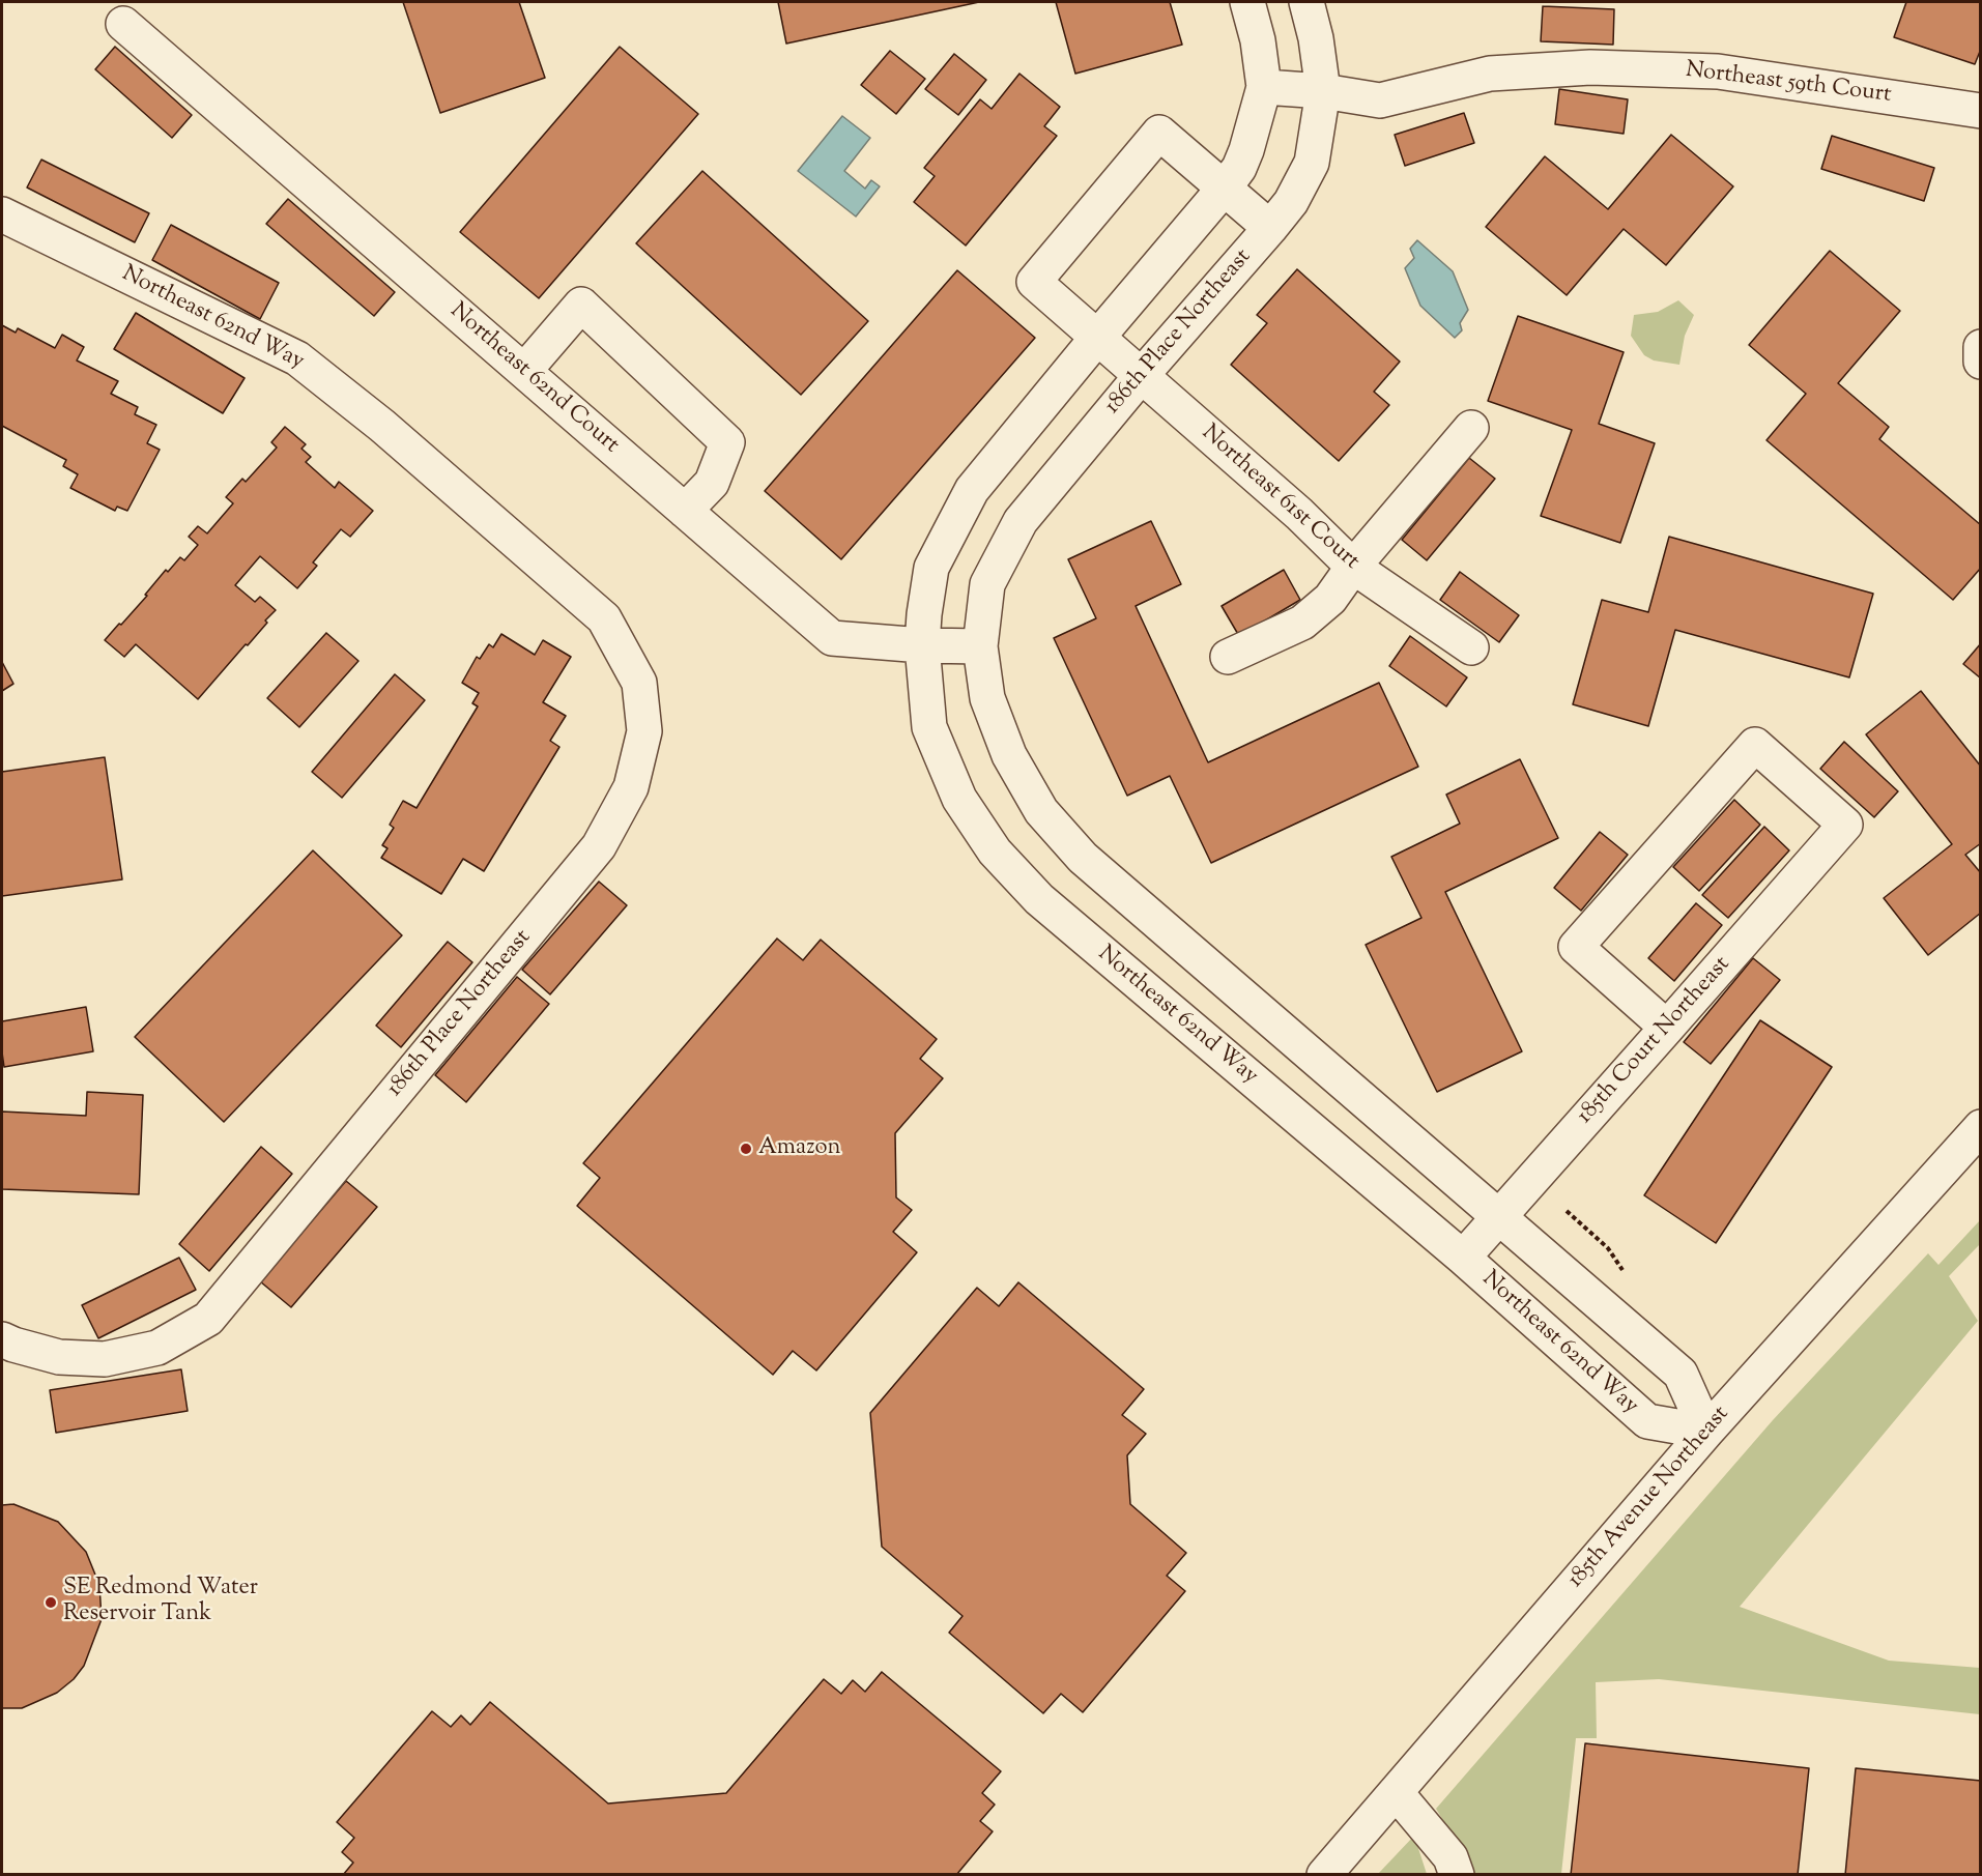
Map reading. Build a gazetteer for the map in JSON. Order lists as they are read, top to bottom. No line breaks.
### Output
{"streets":{"street":["Northeast 59th Court","Northeast 62nd Way","186th Place Northeast","Northeast 62nd Court","Northeast 61st Court","185th Court Northeast","185th Avenue Northeast"]},"crossings":[["Northeast 59th Court","186th Place Northeast"],["Northeast 62nd Way","186th Place Northeast"],["Northeast 62nd Way","Northeast 62nd Court"],["Northeast 62nd Way","185th Court Northeast"],["Northeast 62nd Way","185th Avenue Northeast"],["186th Place Northeast","Northeast 62nd Court"],["186th Place Northeast","Northeast 61st Court"]],"places":["Amazon","SE Redmond Water Reservoir Tank"]}
